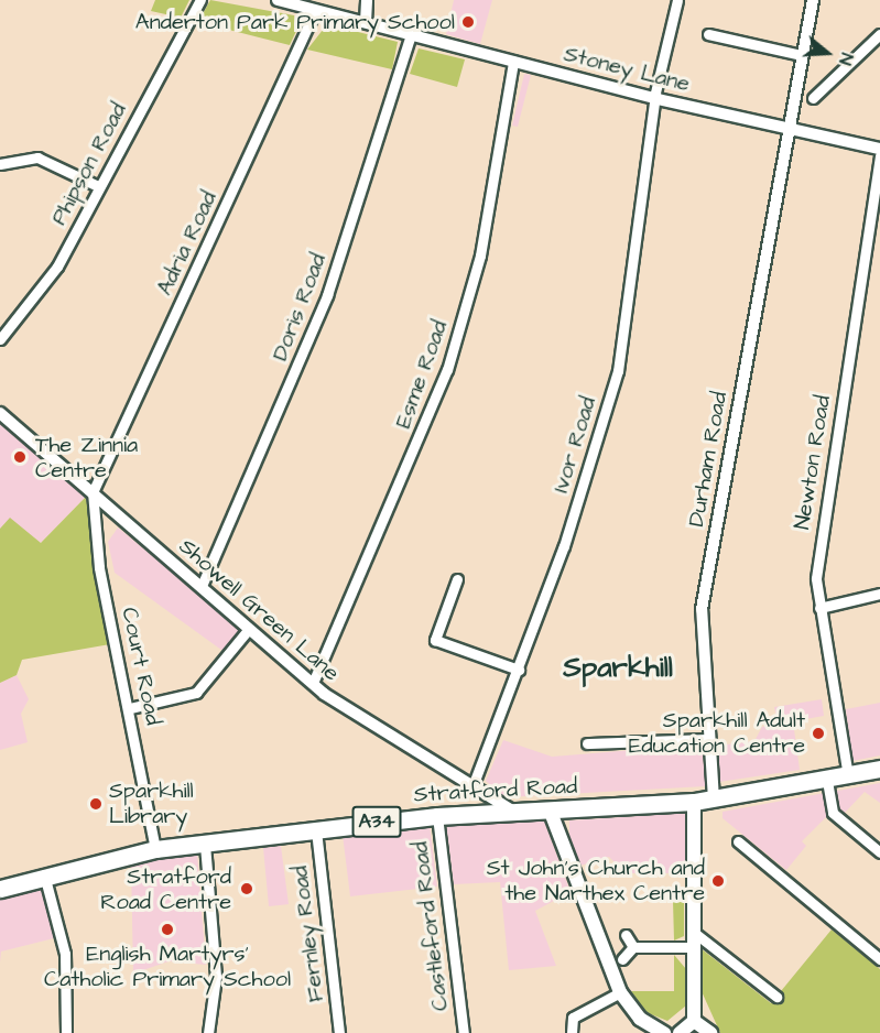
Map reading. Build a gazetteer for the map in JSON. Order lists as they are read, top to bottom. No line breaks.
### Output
{"streets":{"highway":["Stratford Road","A34"],"street":["Stoney Lane","Phipson Road","Adria Road","Doris Road","Esme Road","Ivor Road","Durham Road","Newton Road","Showell Green Lane","Court Road","Castleford Road","Fernley Road"]},"crossings":[["Stoney Lane","Adria Road"],["Stoney Lane","Doris Road"],["Stoney Lane","Esme Road"],["Stoney Lane","Ivor Road"],["Stoney Lane","Durham Road"],["Adria Road","Showell Green Lane"],["Adria Road","Court Road"],["Doris Road","Showell Green Lane"],["Esme Road","Showell Green Lane"],["Ivor Road","Showell Green Lane"],["Durham Road","Stratford Road"],["Newton Road","Stratford Road"],["Showell Green Lane","Court Road"],["Showell Green Lane","Stratford Road"],["Court Road","Stratford Road"],["Stratford Road","Castleford Road"],["Stratford Road","Fernley Road"]],"districts":["Sparkhill"],"places":["Anderton Park Primary School","The Zinnia Centre","Sparkhill Adult Education Centre","Sparkhill Library","St John's Church and the Narthex Centre","Stratford Road Centre","English Martyrs' Catholic Primary School"],"north":"right"}
